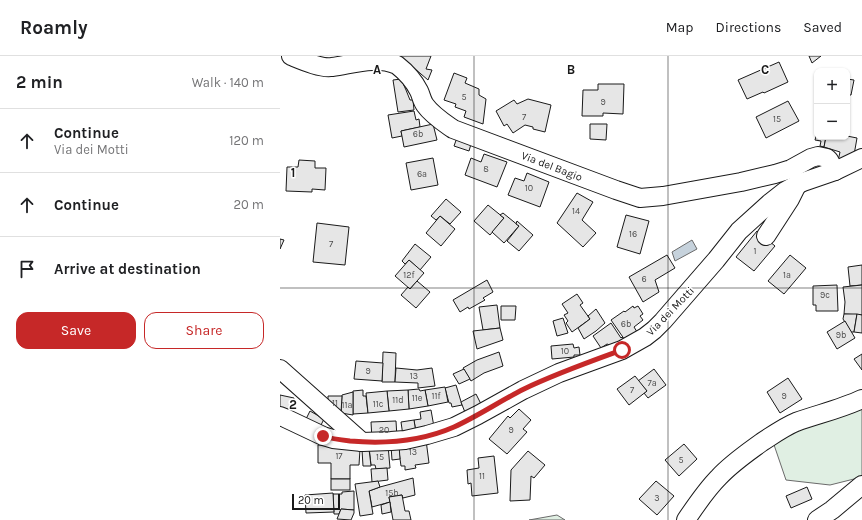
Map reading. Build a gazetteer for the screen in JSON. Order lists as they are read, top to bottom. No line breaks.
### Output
{"streets":{"street":["Via del Bagio","Via dei Motti"]},"crossings":[["Via del Bagio","Via dei Motti"]],"house_numbers":["5","9","7","15","6b","8","6a","10","14","16","7","1","12f","1a","6","9c","6b","9b","10","9","13","7a","7","11f","9","11e","11d","11","11c","11a","20","9","13","17","15","5","11","15b","3"],"scale_bar":"20 m","page":{"header":"Roamly","nav":["Map","Directions","Saved"],"heading":["2 min","Walk · 140 m"],"map_buttons":["+","−"],"list":[["Continue","Via dei Motti","120 m"],["Continue","20 m"],"Arrive at destination"],"buttons":["Save","Share"],"scale":"20 m"},"grid":{"columns":["A","B","C"],"rows":["1","2"]}}
